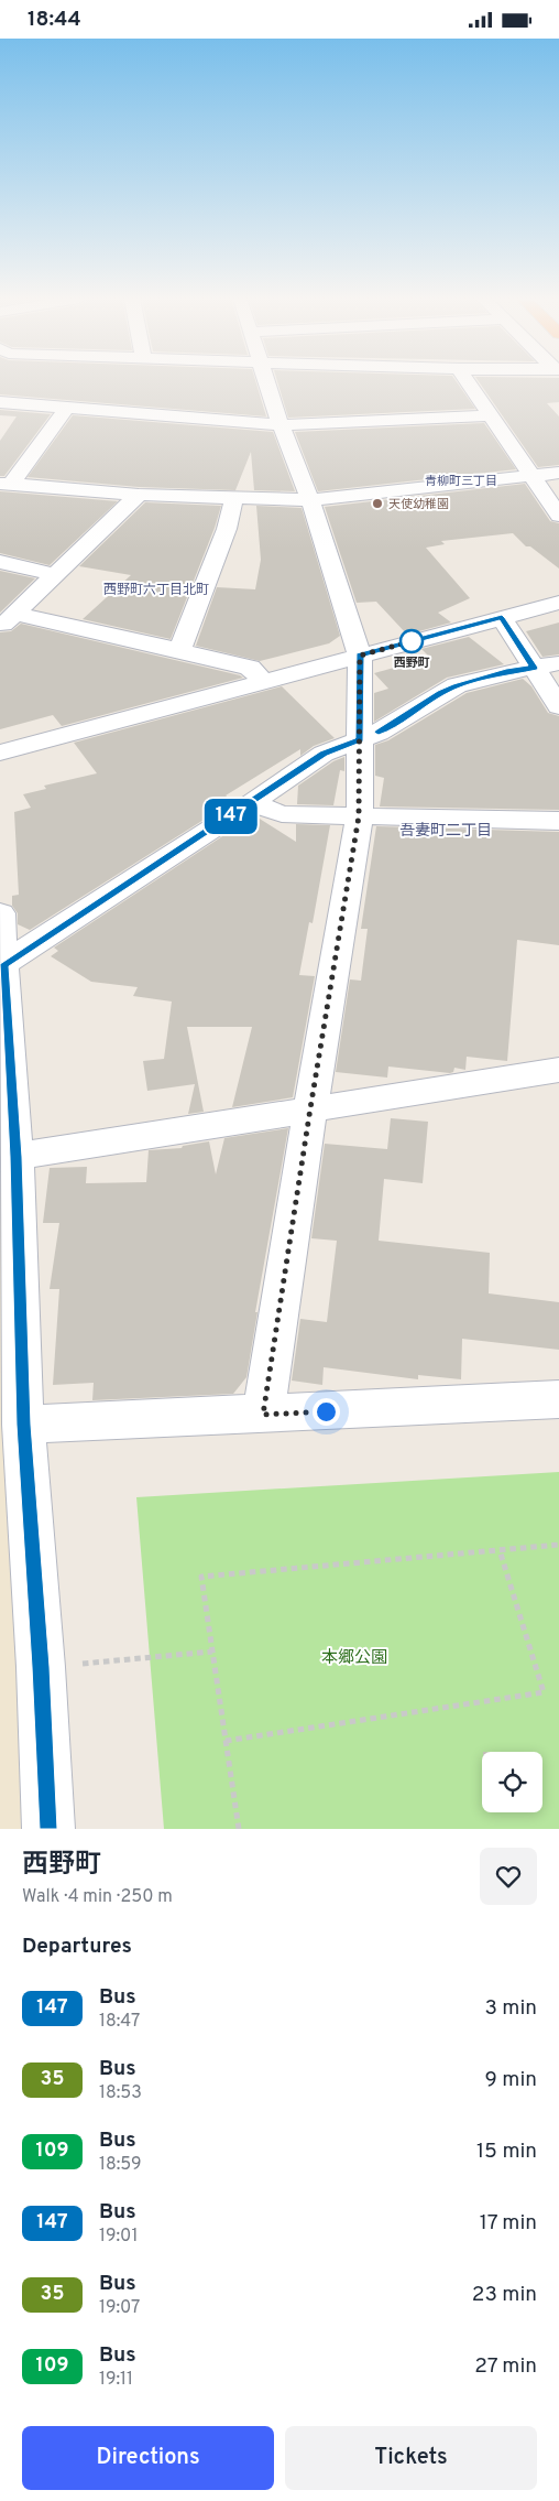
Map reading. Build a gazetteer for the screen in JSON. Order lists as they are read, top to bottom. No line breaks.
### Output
{"districts":["青柳町三丁目","西野町六丁目北町","吾妻町二丁目"],"parks":["本郷公園"],"places":["天使幼稚園","西野町"],"lines":["bus line 147"],"page":{"status":"18:44","on_map":"147","heading":[["西野町","Walk · 4 min · 250 m"],"Departures"],"list":[{"mark":"147","name":"Bus","note":"18:47","value":"3 min"},{"mark":"35","name":"Bus","note":"18:53","value":"9 min"},{"mark":"109","name":"Bus","note":"18:59","value":"15 min"},{"mark":"147","name":"Bus","note":"19:01","value":"17 min"},{"mark":"35","name":"Bus","note":"19:07","value":"23 min"},{"mark":"109","name":"Bus","note":"19:11","value":"27 min"}],"buttons":["Directions","Tickets"]}}
